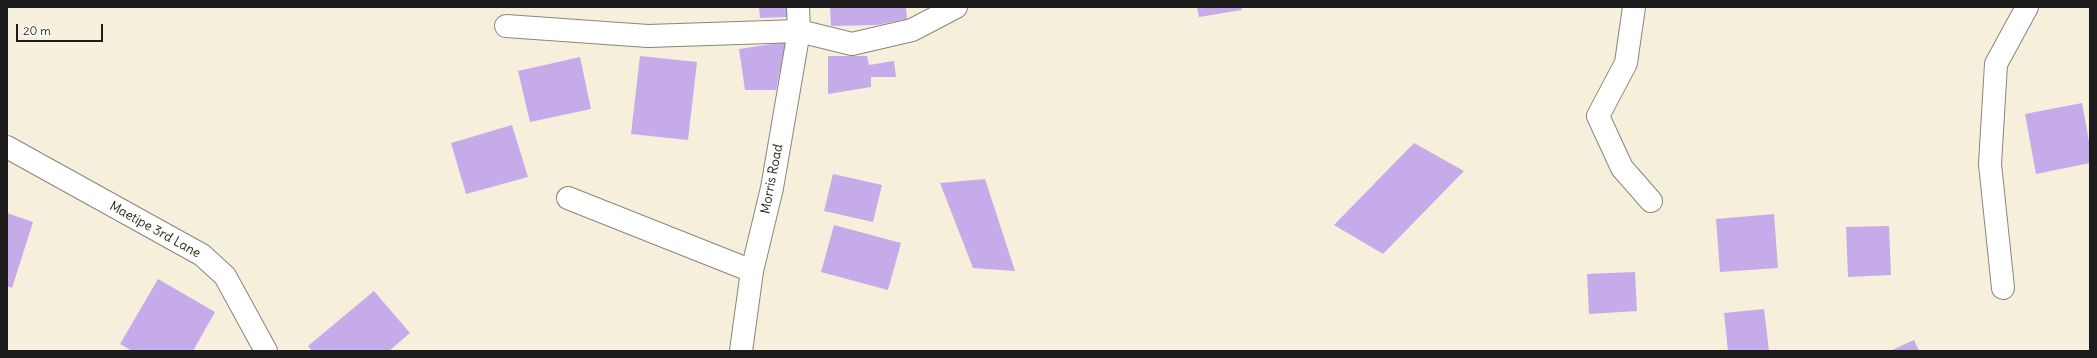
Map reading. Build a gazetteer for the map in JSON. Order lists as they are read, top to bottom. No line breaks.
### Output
{"streets":{"street":["Morris Road","Maetipe 3rd Lane"]},"scale_bar":"20 m"}
